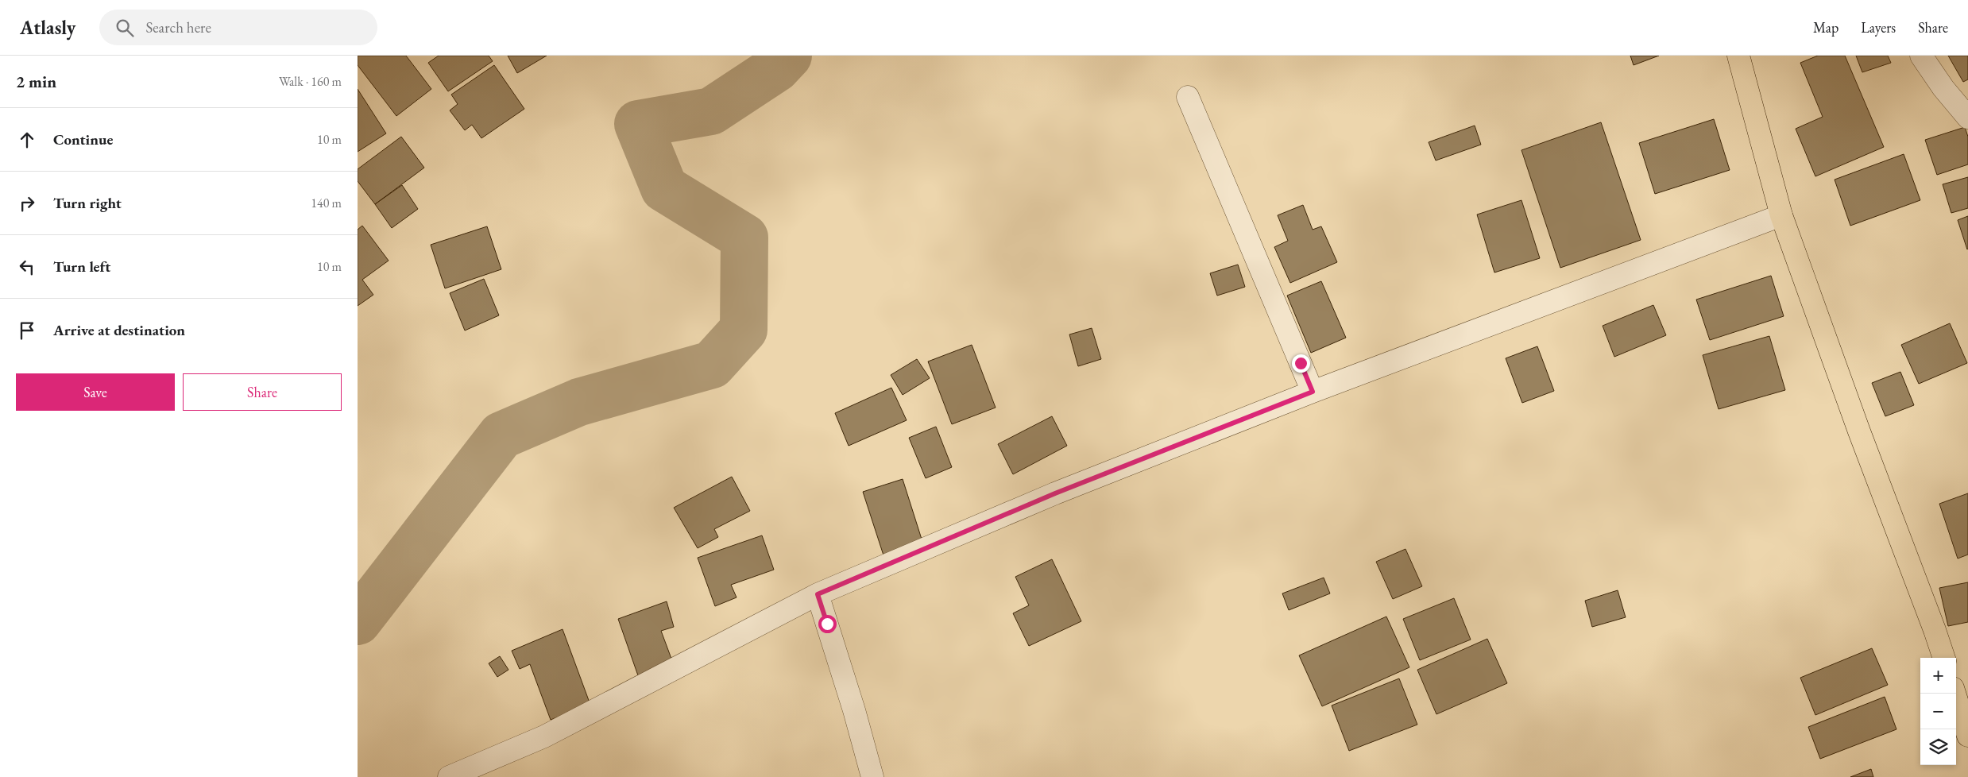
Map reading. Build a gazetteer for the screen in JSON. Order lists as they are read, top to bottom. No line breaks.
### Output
{"page":{"header":"Atlasly","search":"Search here","nav":["Map","Layers","Share"],"heading":["2 min","Walk · 160 m"],"list":[["Continue","10 m"],["Turn right","140 m"],["Turn left","10 m"],"Arrive at destination"],"buttons":["Save","Share"],"map_buttons":["+","−"]}}
